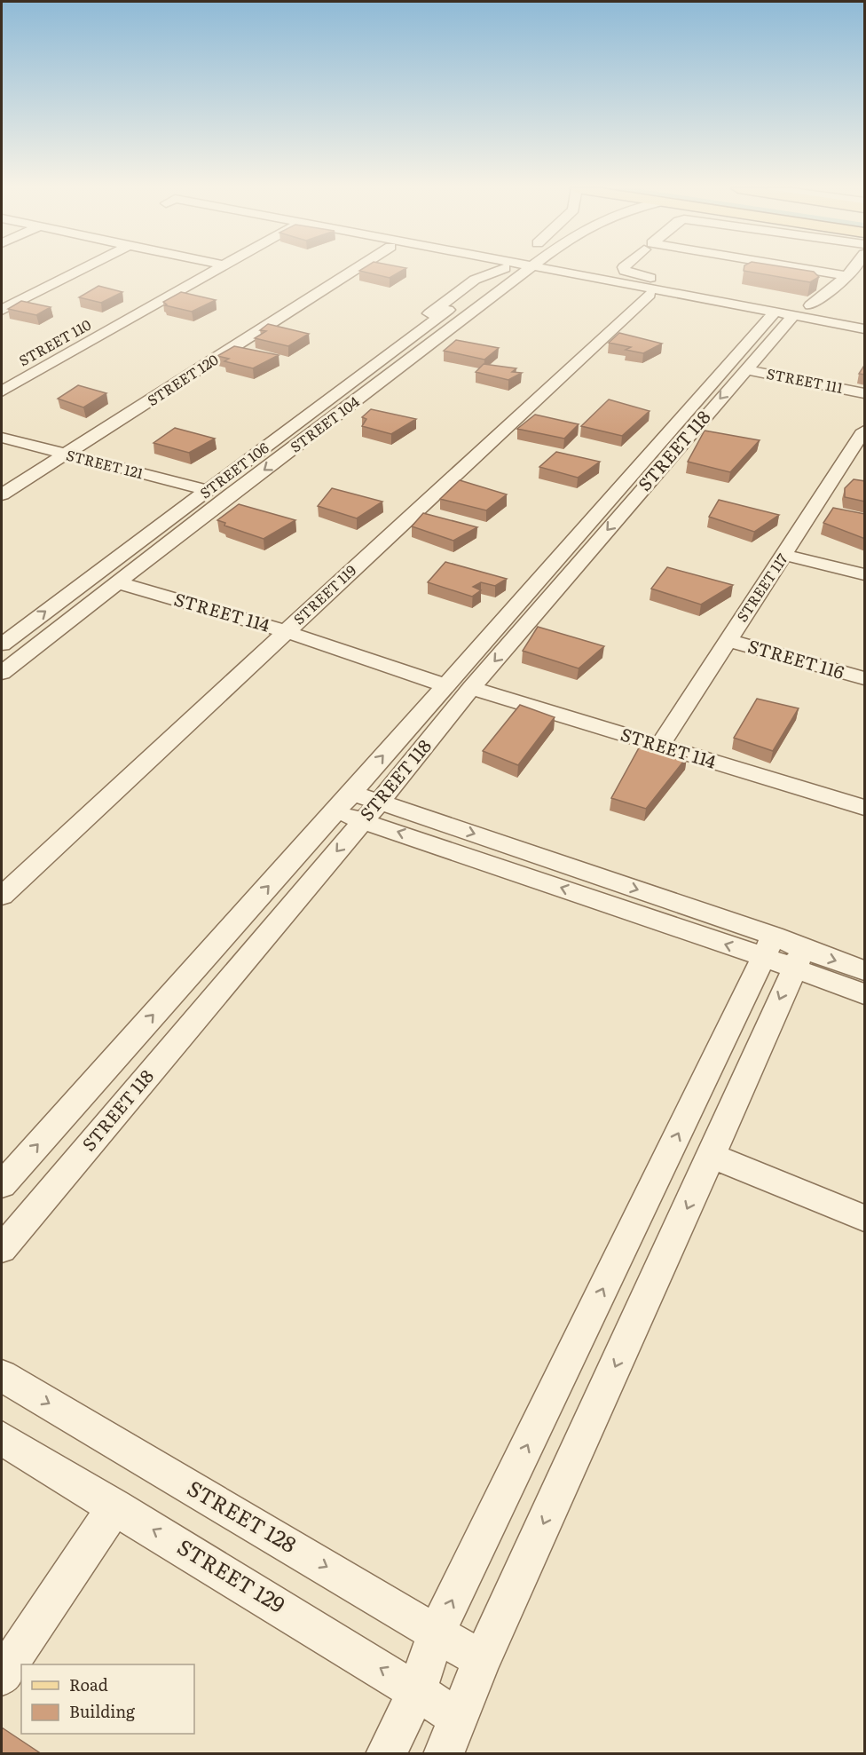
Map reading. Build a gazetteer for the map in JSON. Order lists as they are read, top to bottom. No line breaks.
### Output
{"streets":{"street":["STREET 110","STREET 120","STREET 111","STREET 104","STREET 118","STREET 121","STREET 106","STREET 117","STREET 119","STREET 114","STREET 116","STREET 128","STREET 129"]},"crossings":[["STREET 120","STREET 121"],["STREET 111","STREET 118"],["STREET 118","STREET 114"],["STREET 121","STREET 106"],["STREET 117","STREET 114"],["STREET 117","STREET 116"],["STREET 119","STREET 114"]],"one_way":["STREET 128","STREET 129"],"legend":["Road","Building"]}
